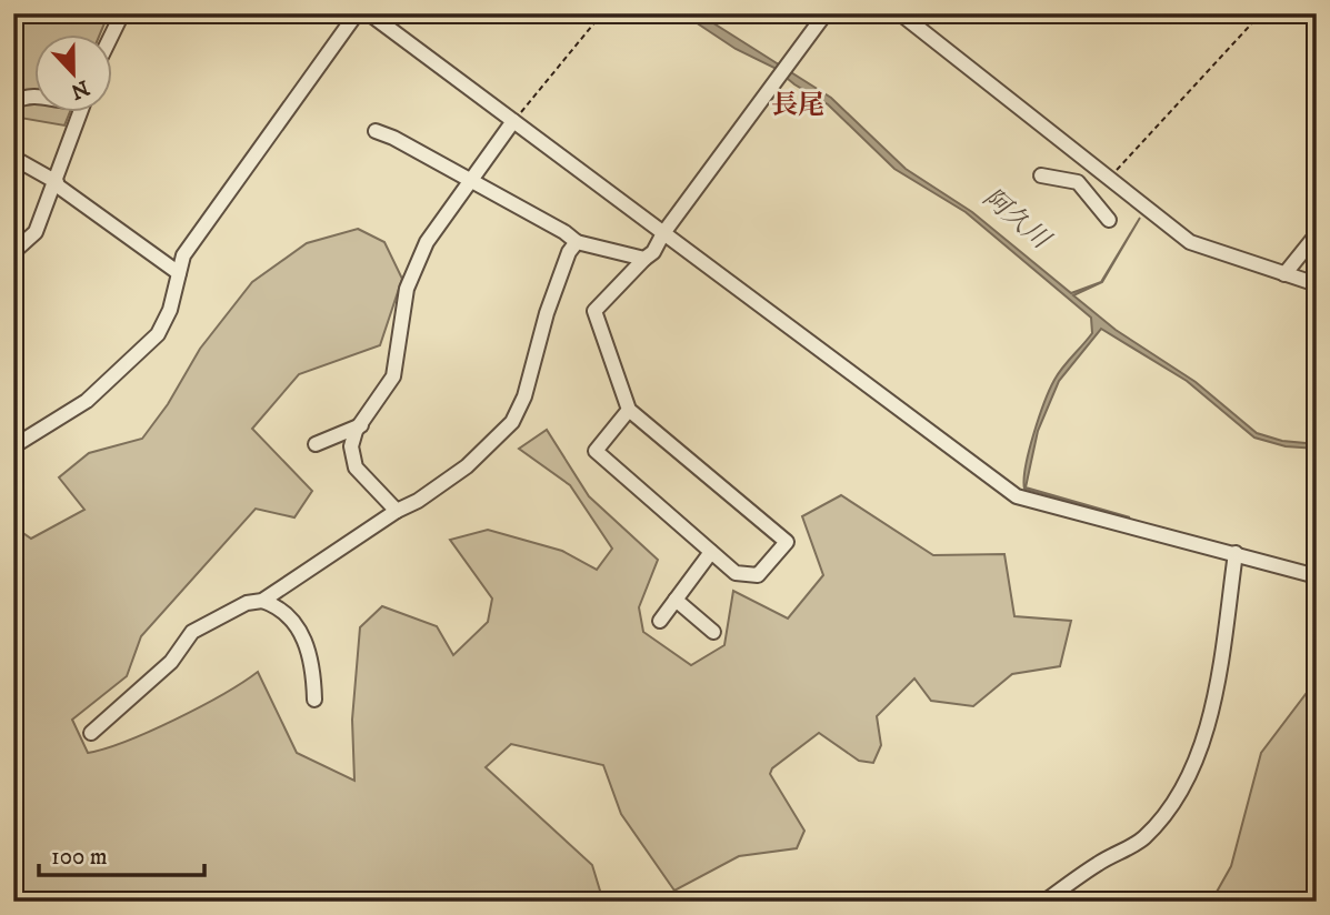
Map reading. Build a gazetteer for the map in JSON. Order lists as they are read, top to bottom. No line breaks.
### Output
{"districts":["長尾"],"water":["阿久川"],"scale_bar":"100 m","north":"bottom"}
